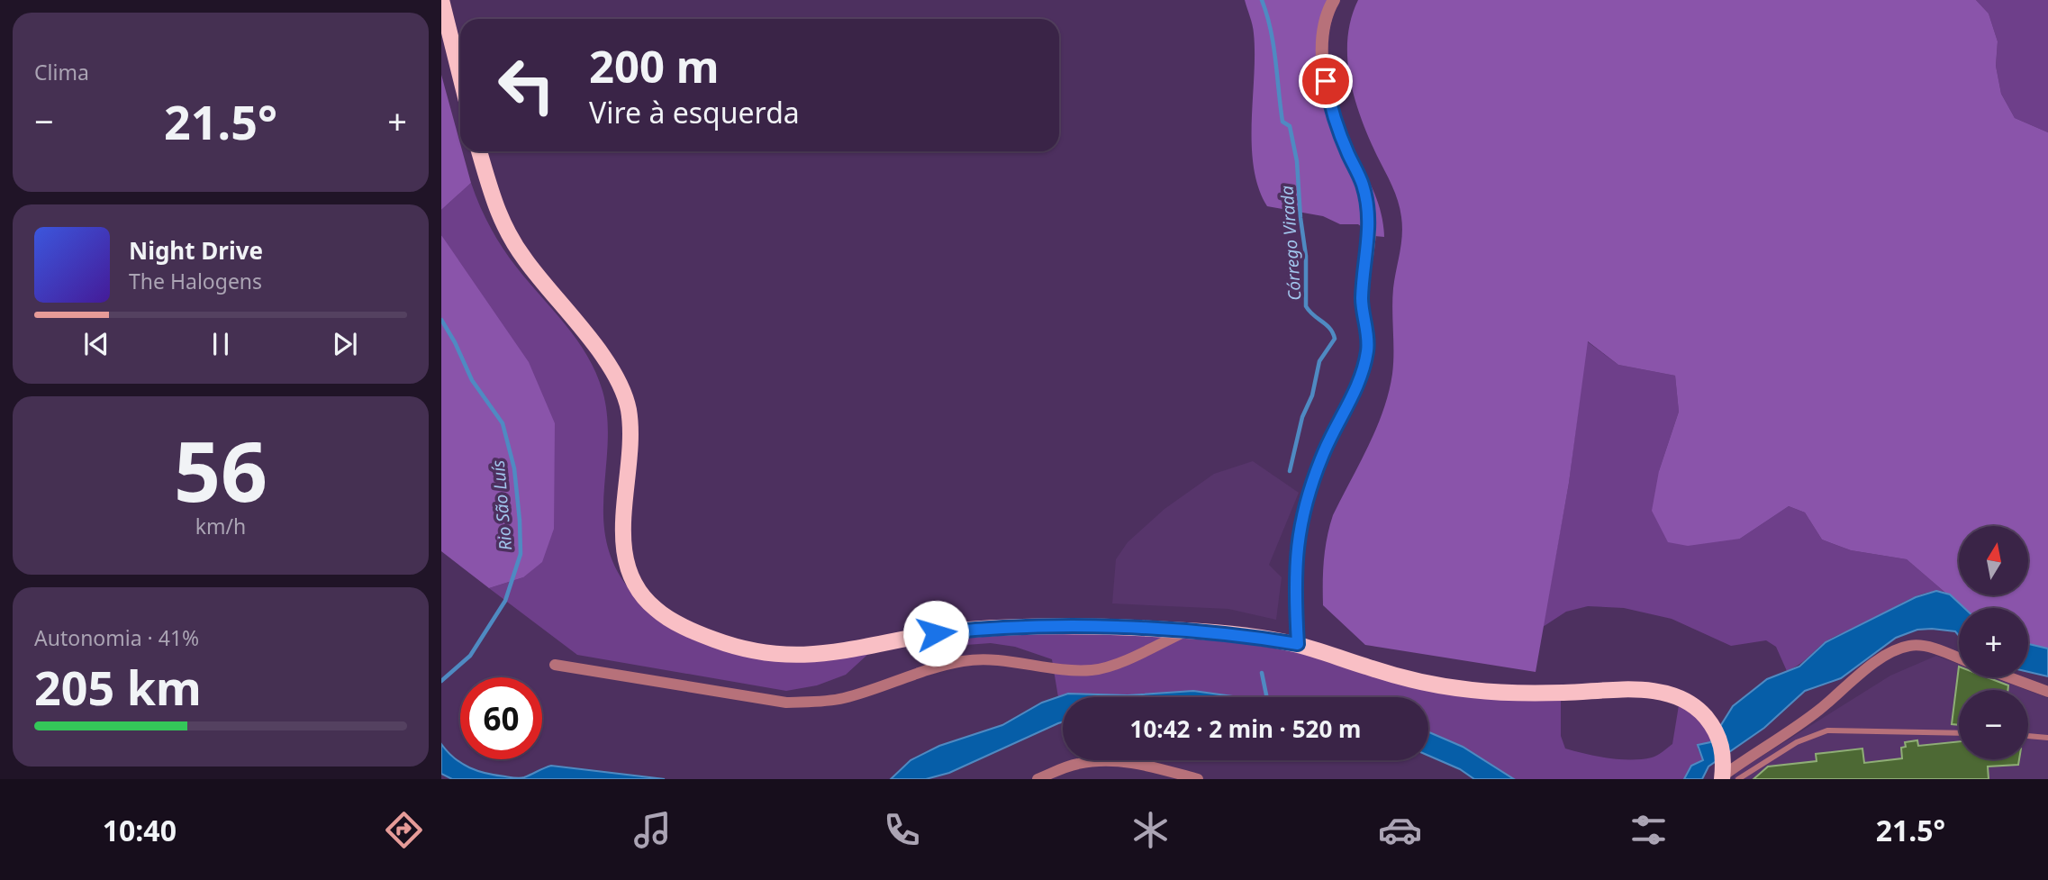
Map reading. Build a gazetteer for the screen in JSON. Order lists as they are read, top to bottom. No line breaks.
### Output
{"water":["Córrego Virada","Rio São Luís"],"north":"top","page":{"tile":["Clima",["56","km/h"],["Autonomia · 41%","205 km"]],"turn":["200 m","Vire à esquerda"],"heat":["−","21.5°","+"],"song":["Night Drive","The Halogens"],"map_buttons":["+","−"],"limit":"60","trip":"10:42 · 2 min · 520 m","tabs":["10:40","21.5°"]}}
